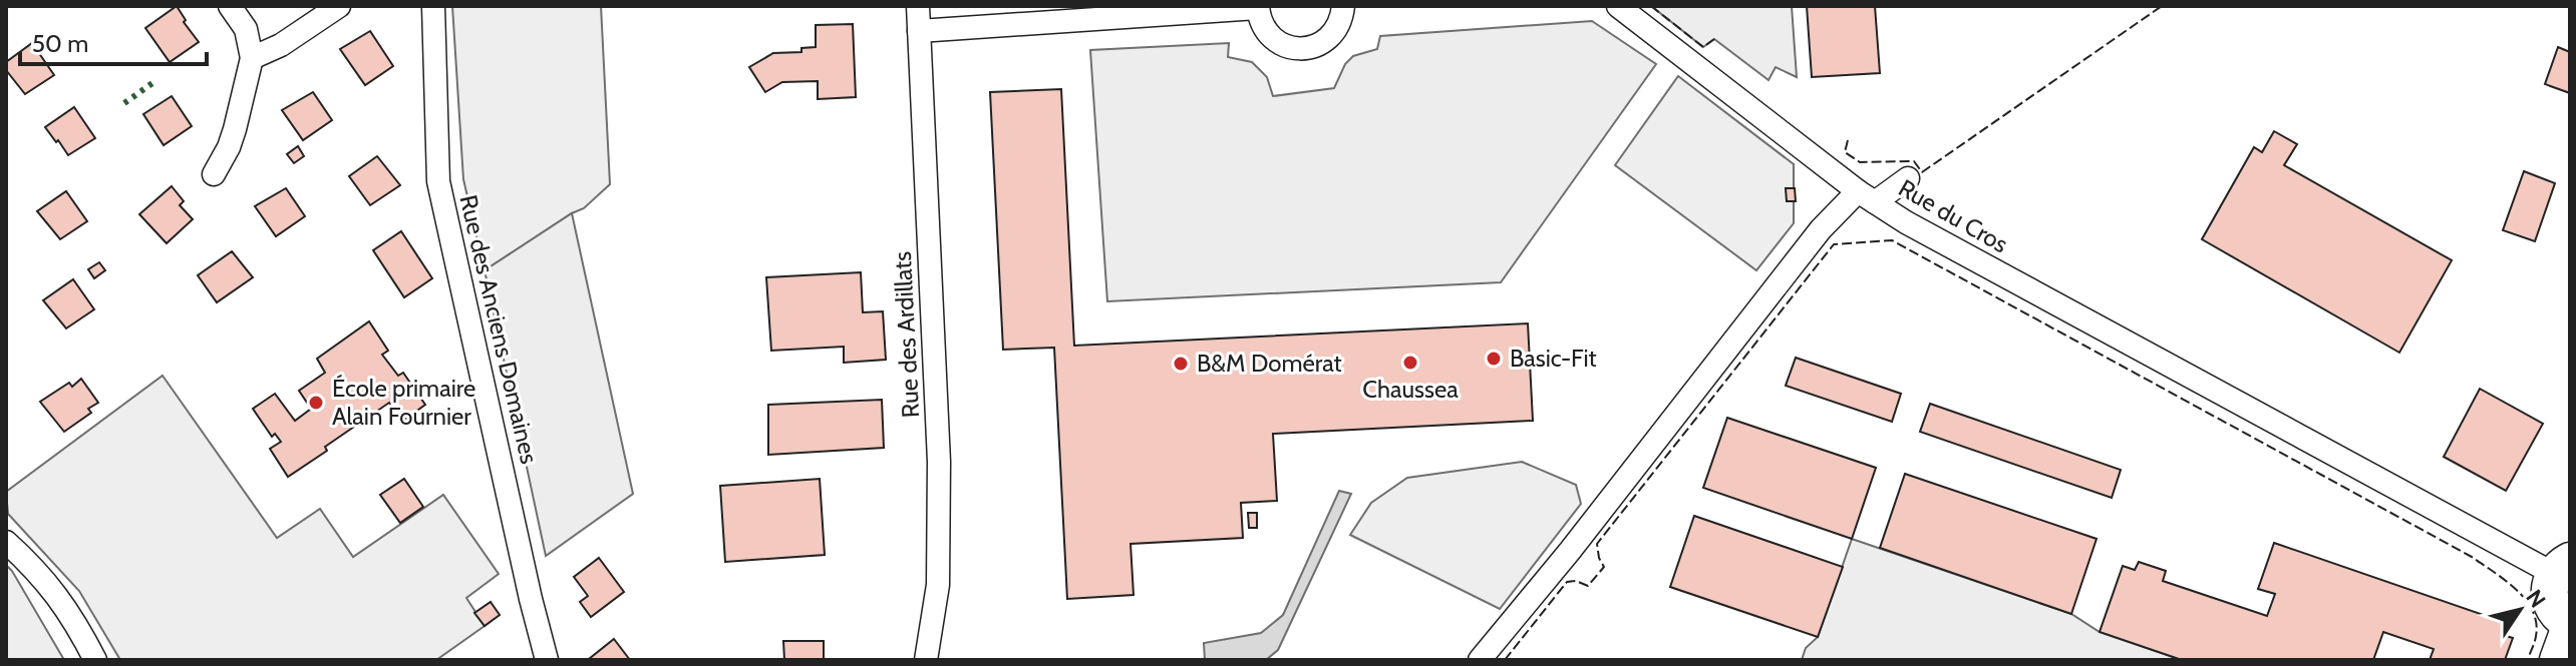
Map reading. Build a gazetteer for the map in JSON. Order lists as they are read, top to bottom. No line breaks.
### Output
{"streets":{"street":["Rue du Cros","Rue des Anciens Domaines","Rue des Ardillats"]},"places":["Basic-Fit","Chaussea","B&M Domérat","École primaire Alain Fournier"],"scale_bar":"50 m","north":"top right"}
